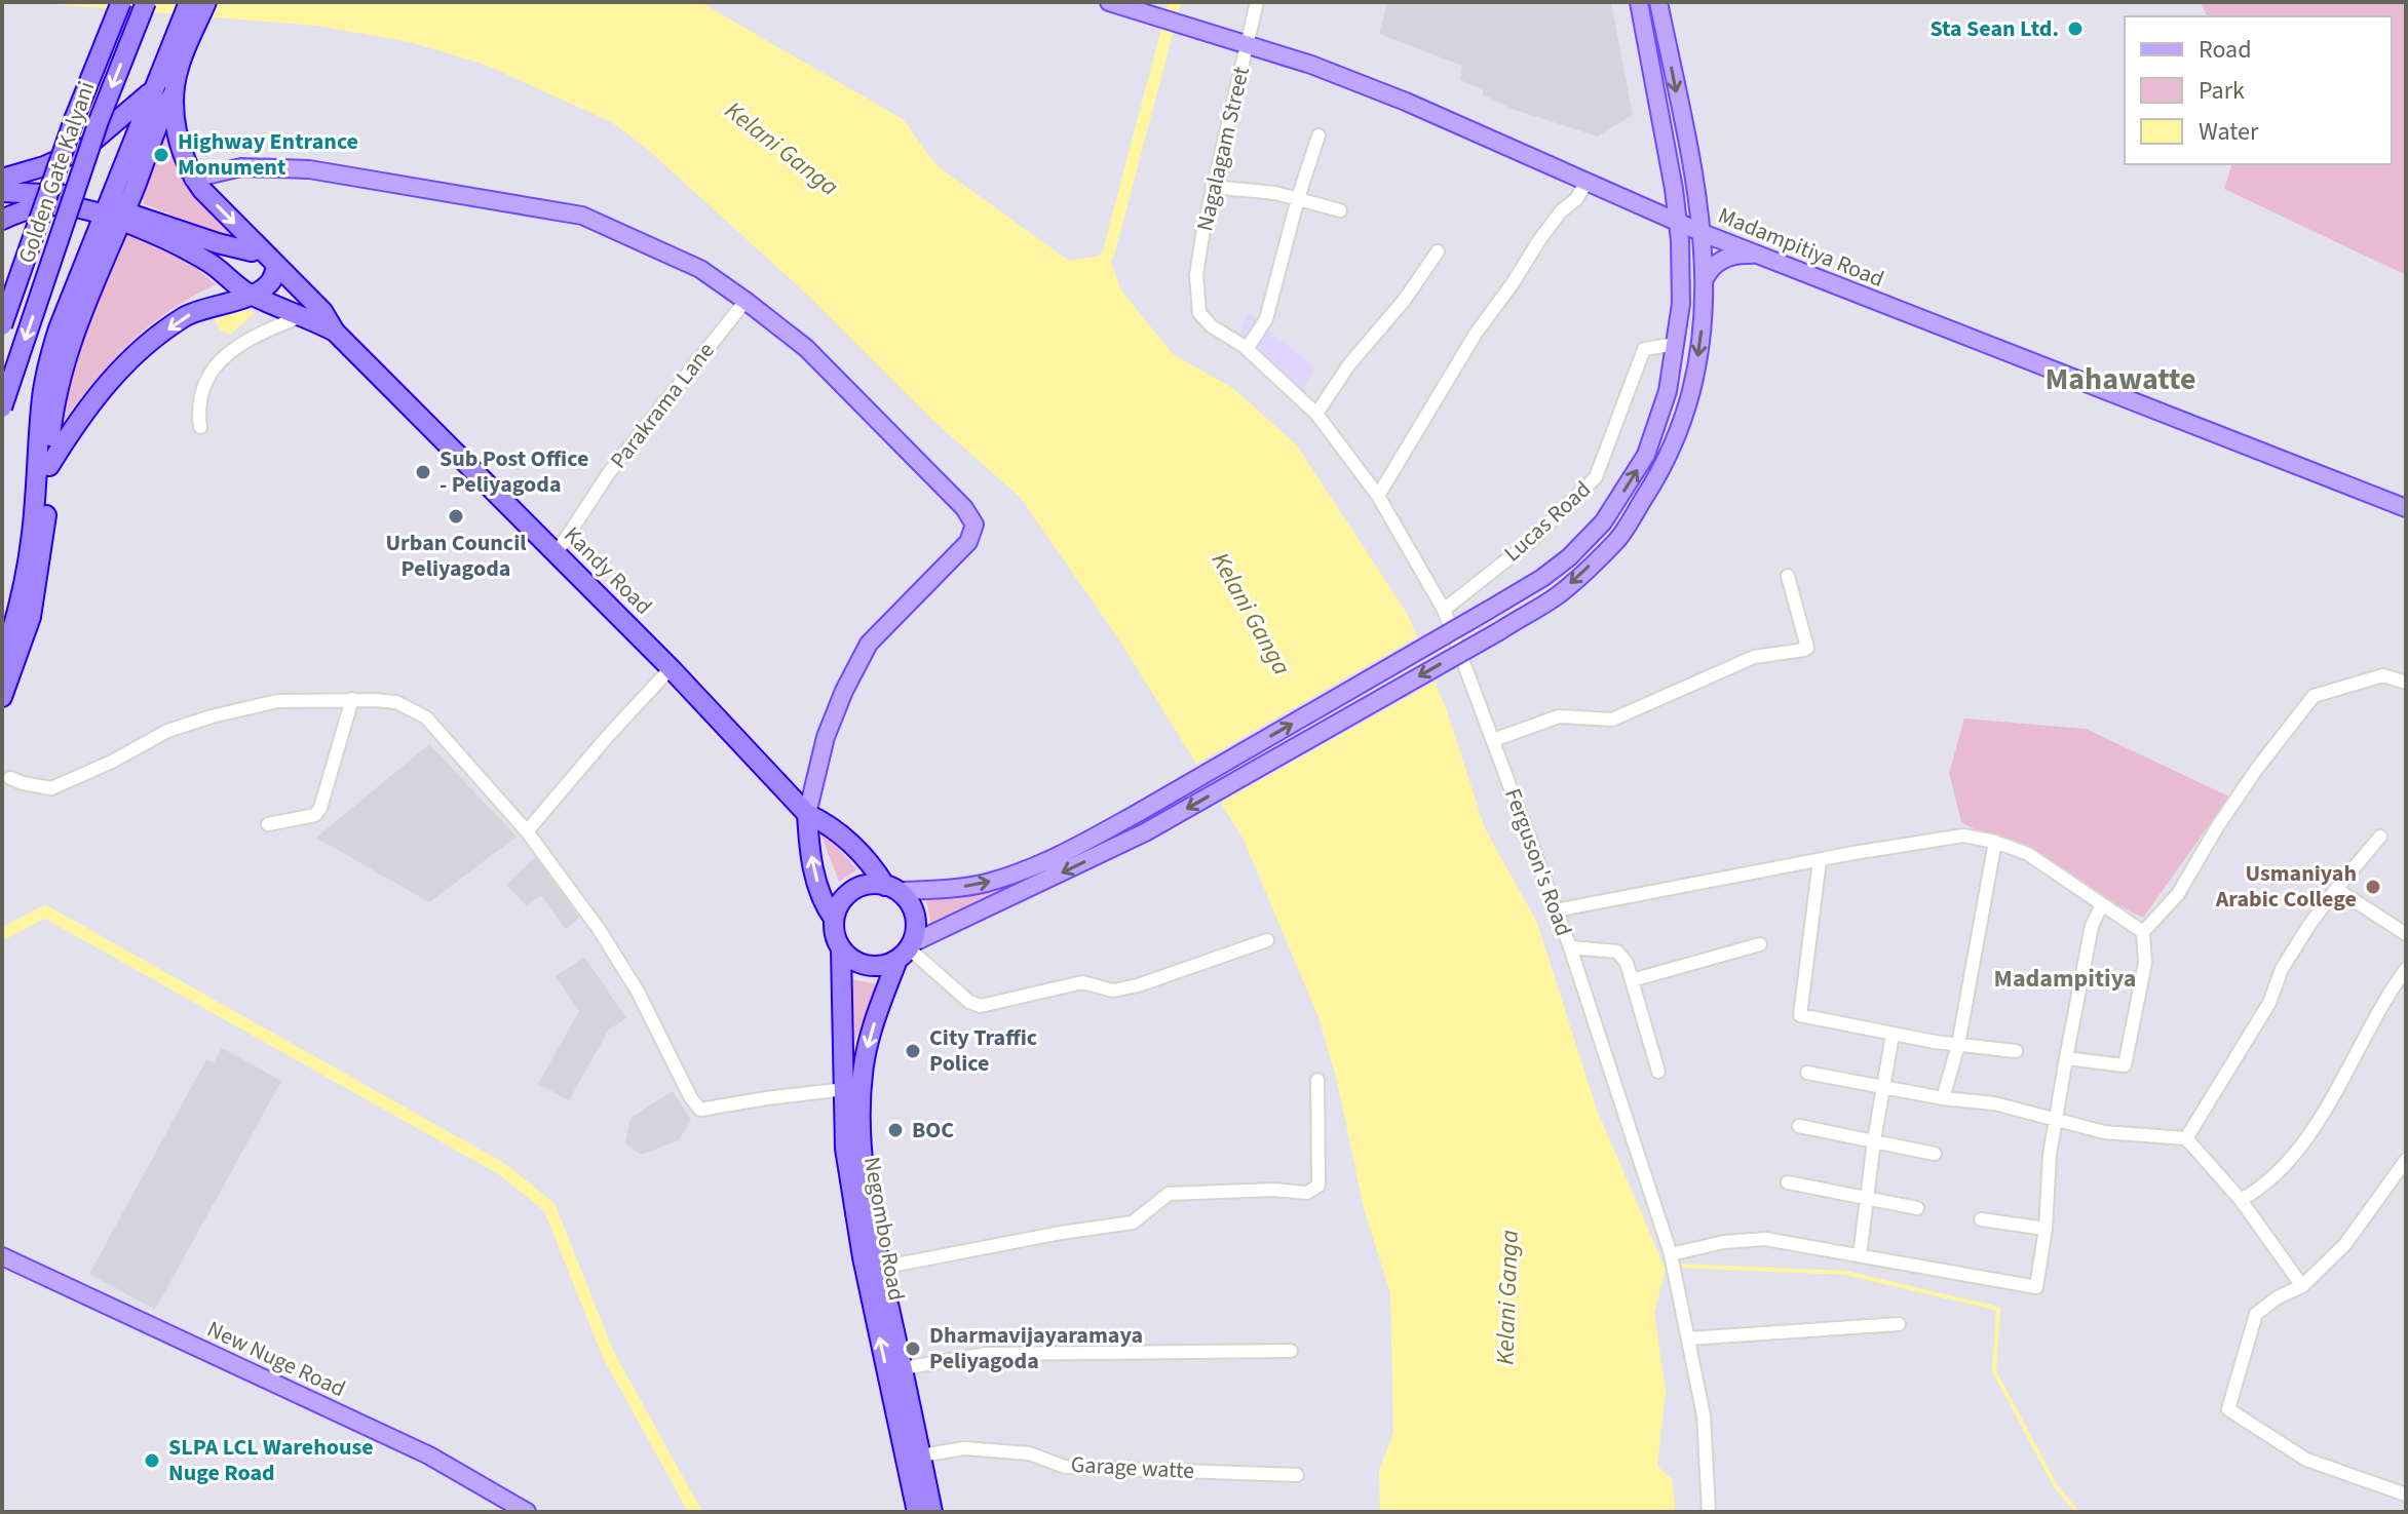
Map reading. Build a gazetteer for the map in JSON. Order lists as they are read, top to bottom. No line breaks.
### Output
{"streets":{"highway":["Golden Gate Kalyani","Kandy Road","Negombo Road"],"main road":["Madampitiya Road","New Nuge Road"],"street":["Nagalagam Street","Parakrama Lane","Lucas Road","Ferguson's Road","Garage watte"]},"crossings":[["Nagalagam Street","Madampitiya Road"],["Nagalagam Street","Ferguson's Road"],["Parakrama Lane","Kandy Road"],["Lucas Road","Ferguson's Road"],["Kandy Road","Negombo Road"],["Negombo Road","Garage watte"]],"districts":["Mahawatte","Madampitiya"],"water":["Kelani Ganga"],"places":["Sta Sean Ltd.","Highway Entrance Monument","Sub Post Office - Peliyagoda","Urban Council Peliyagoda","Usmaniyah Arabic College","City Traffic Police","BOC","Dharmavijayaramaya Peliyagoda","SLPA LCL Warehouse Nuge Road"],"legend":["Road","Park","Water"]}
